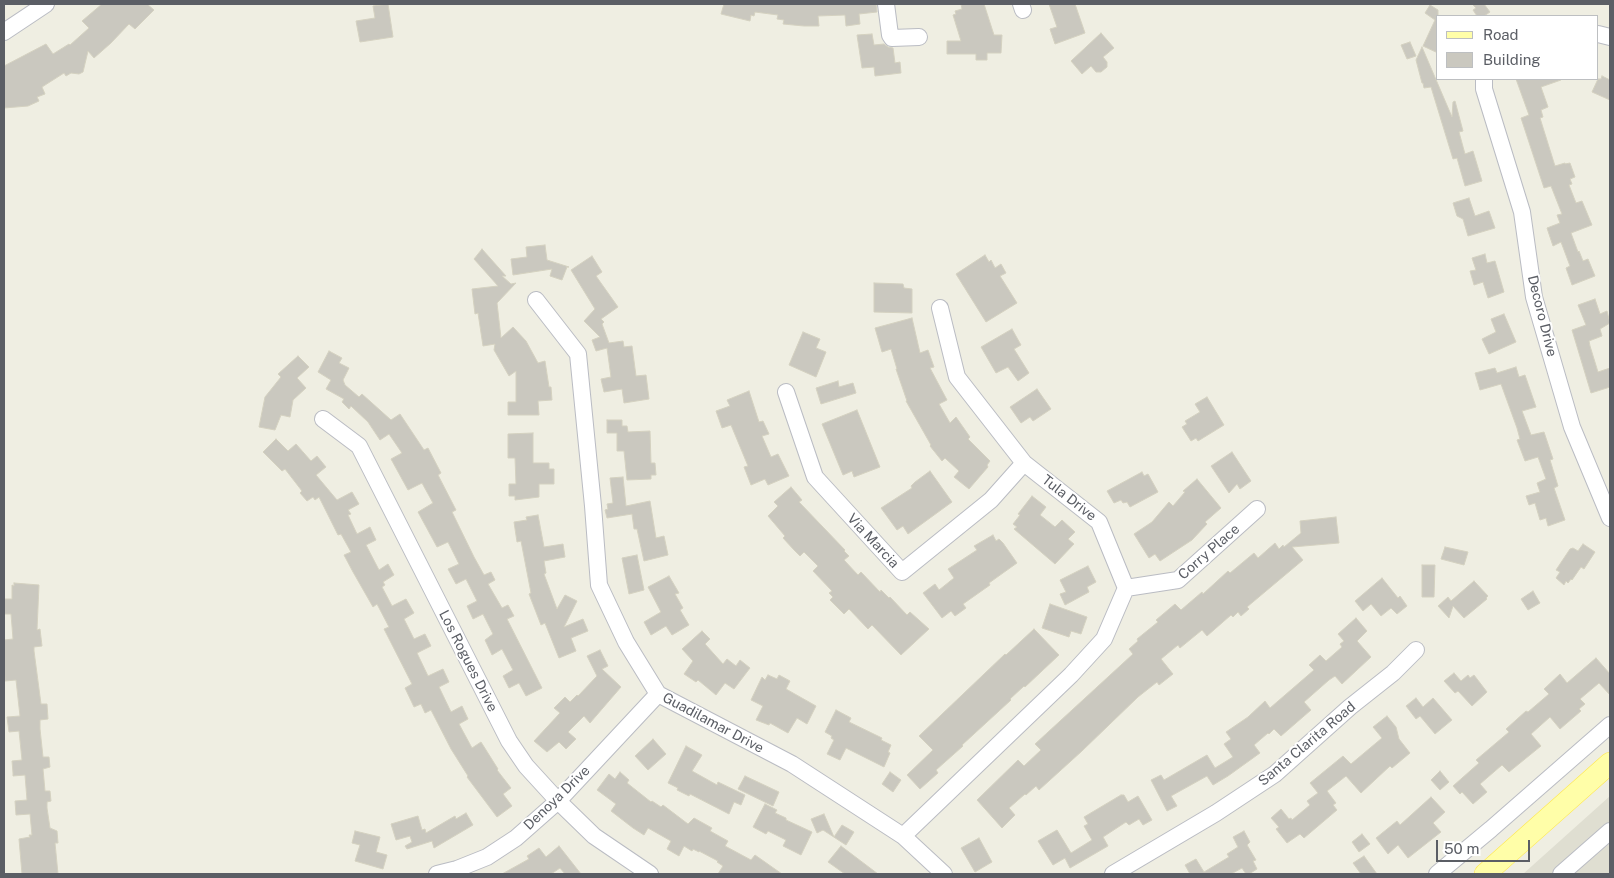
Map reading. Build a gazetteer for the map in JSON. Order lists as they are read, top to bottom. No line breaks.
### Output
{"streets":{"street":["Decoro Drive","Tula Drive","Via Marcia","Corry Place","Los Rogues Drive","Guadilamar Drive","Santa Clarita Road","Denoya Drive"]},"crossings":[["Tula Drive","Via Marcia"],["Tula Drive","Corry Place"],["Los Rogues Drive","Denoya Drive"],["Guadilamar Drive","Denoya Drive"]],"legend":["Road","Building"],"scale_bar":"50 m"}
